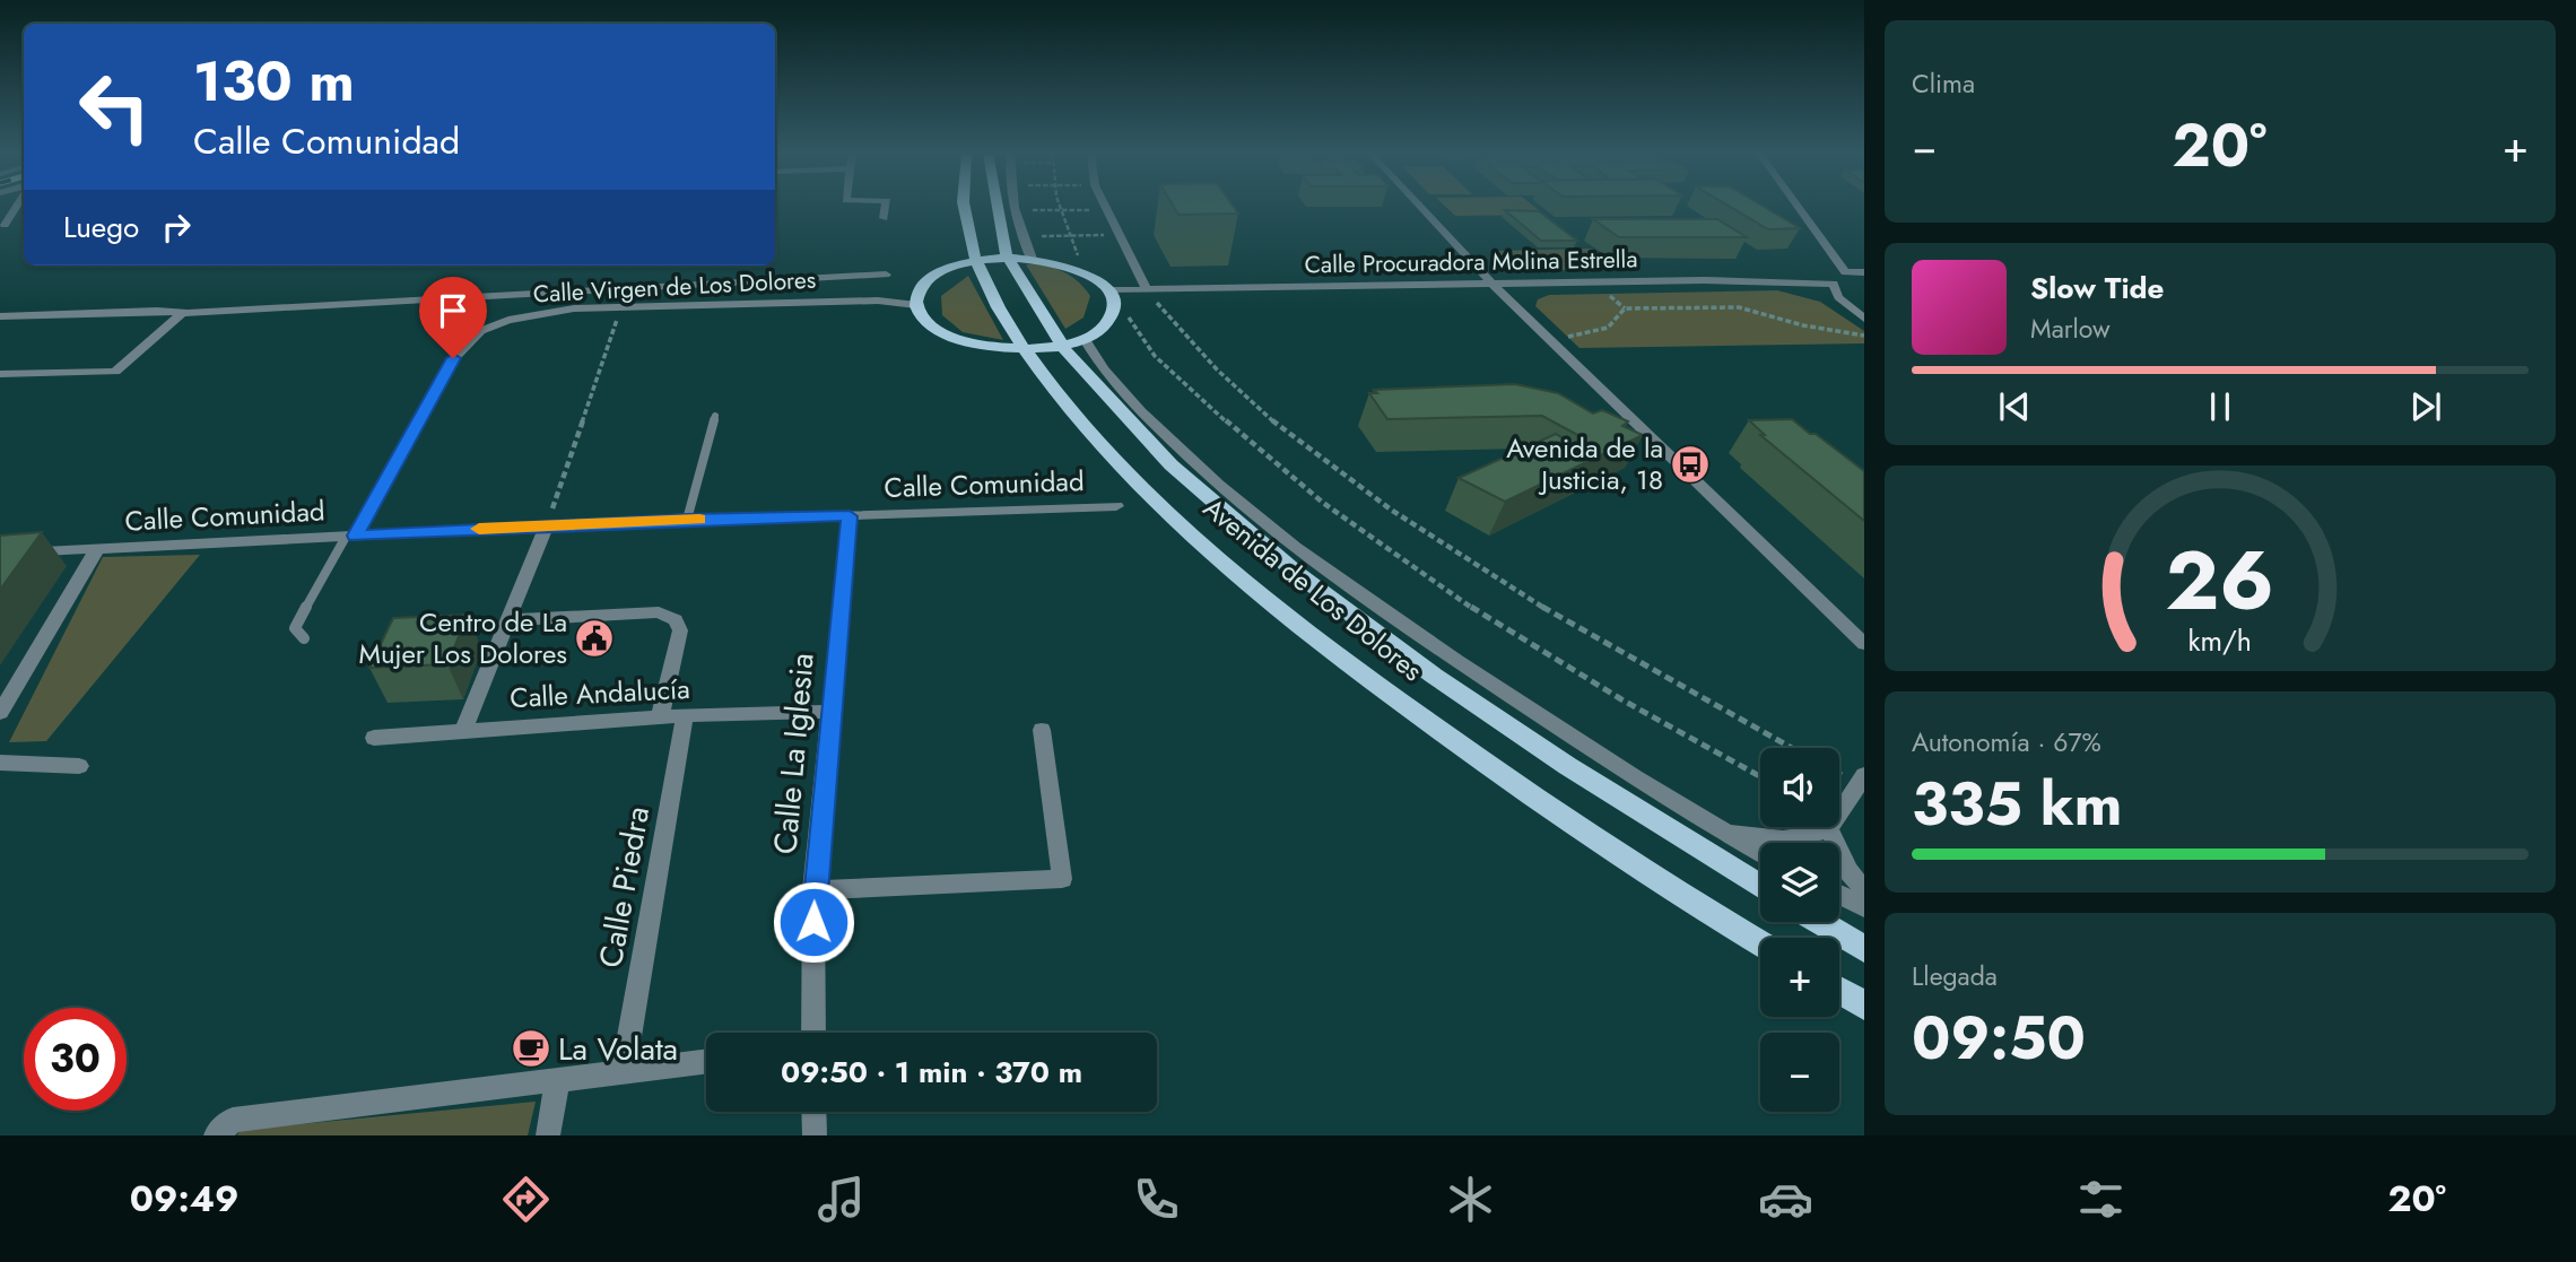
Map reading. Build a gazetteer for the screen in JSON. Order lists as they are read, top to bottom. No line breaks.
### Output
{"streets":{"main road":["Avenida de Los Dolores"],"street":["Calle Procuradora Molina Estrella","Calle Virgen de Los Dolores","Calle Comunidad","Calle Andalucía","Calle La Iglesia","Calle Piedra"]},"crossings":[["Calle Virgen de Los Dolores","Calle Comunidad"],["Calle Comunidad","Calle La Iglesia"],["Calle Andalucía","Calle La Iglesia"],["Calle Andalucía","Calle Piedra"]],"places":{"bus stop":["Avenida de la Justicia, 18"],"public building":["Centro de La Mujer Los Dolores"],"cafe":["La Volata"]},"page":{"tile":["Clima",["Autonomía · 67%","335 km"],["Llegada","09:50"]],"turn":["130 m","Calle Comunidad"],"heat":["−","20°","+"],"then":"Luego","song":["Slow Tide","Marlow"],"map_buttons":["+","−"],"limit":"30","trip":"09:50 · 1 min · 370 m","tabs":["09:49","20°"],"gauge":["26","km/h"]}}
